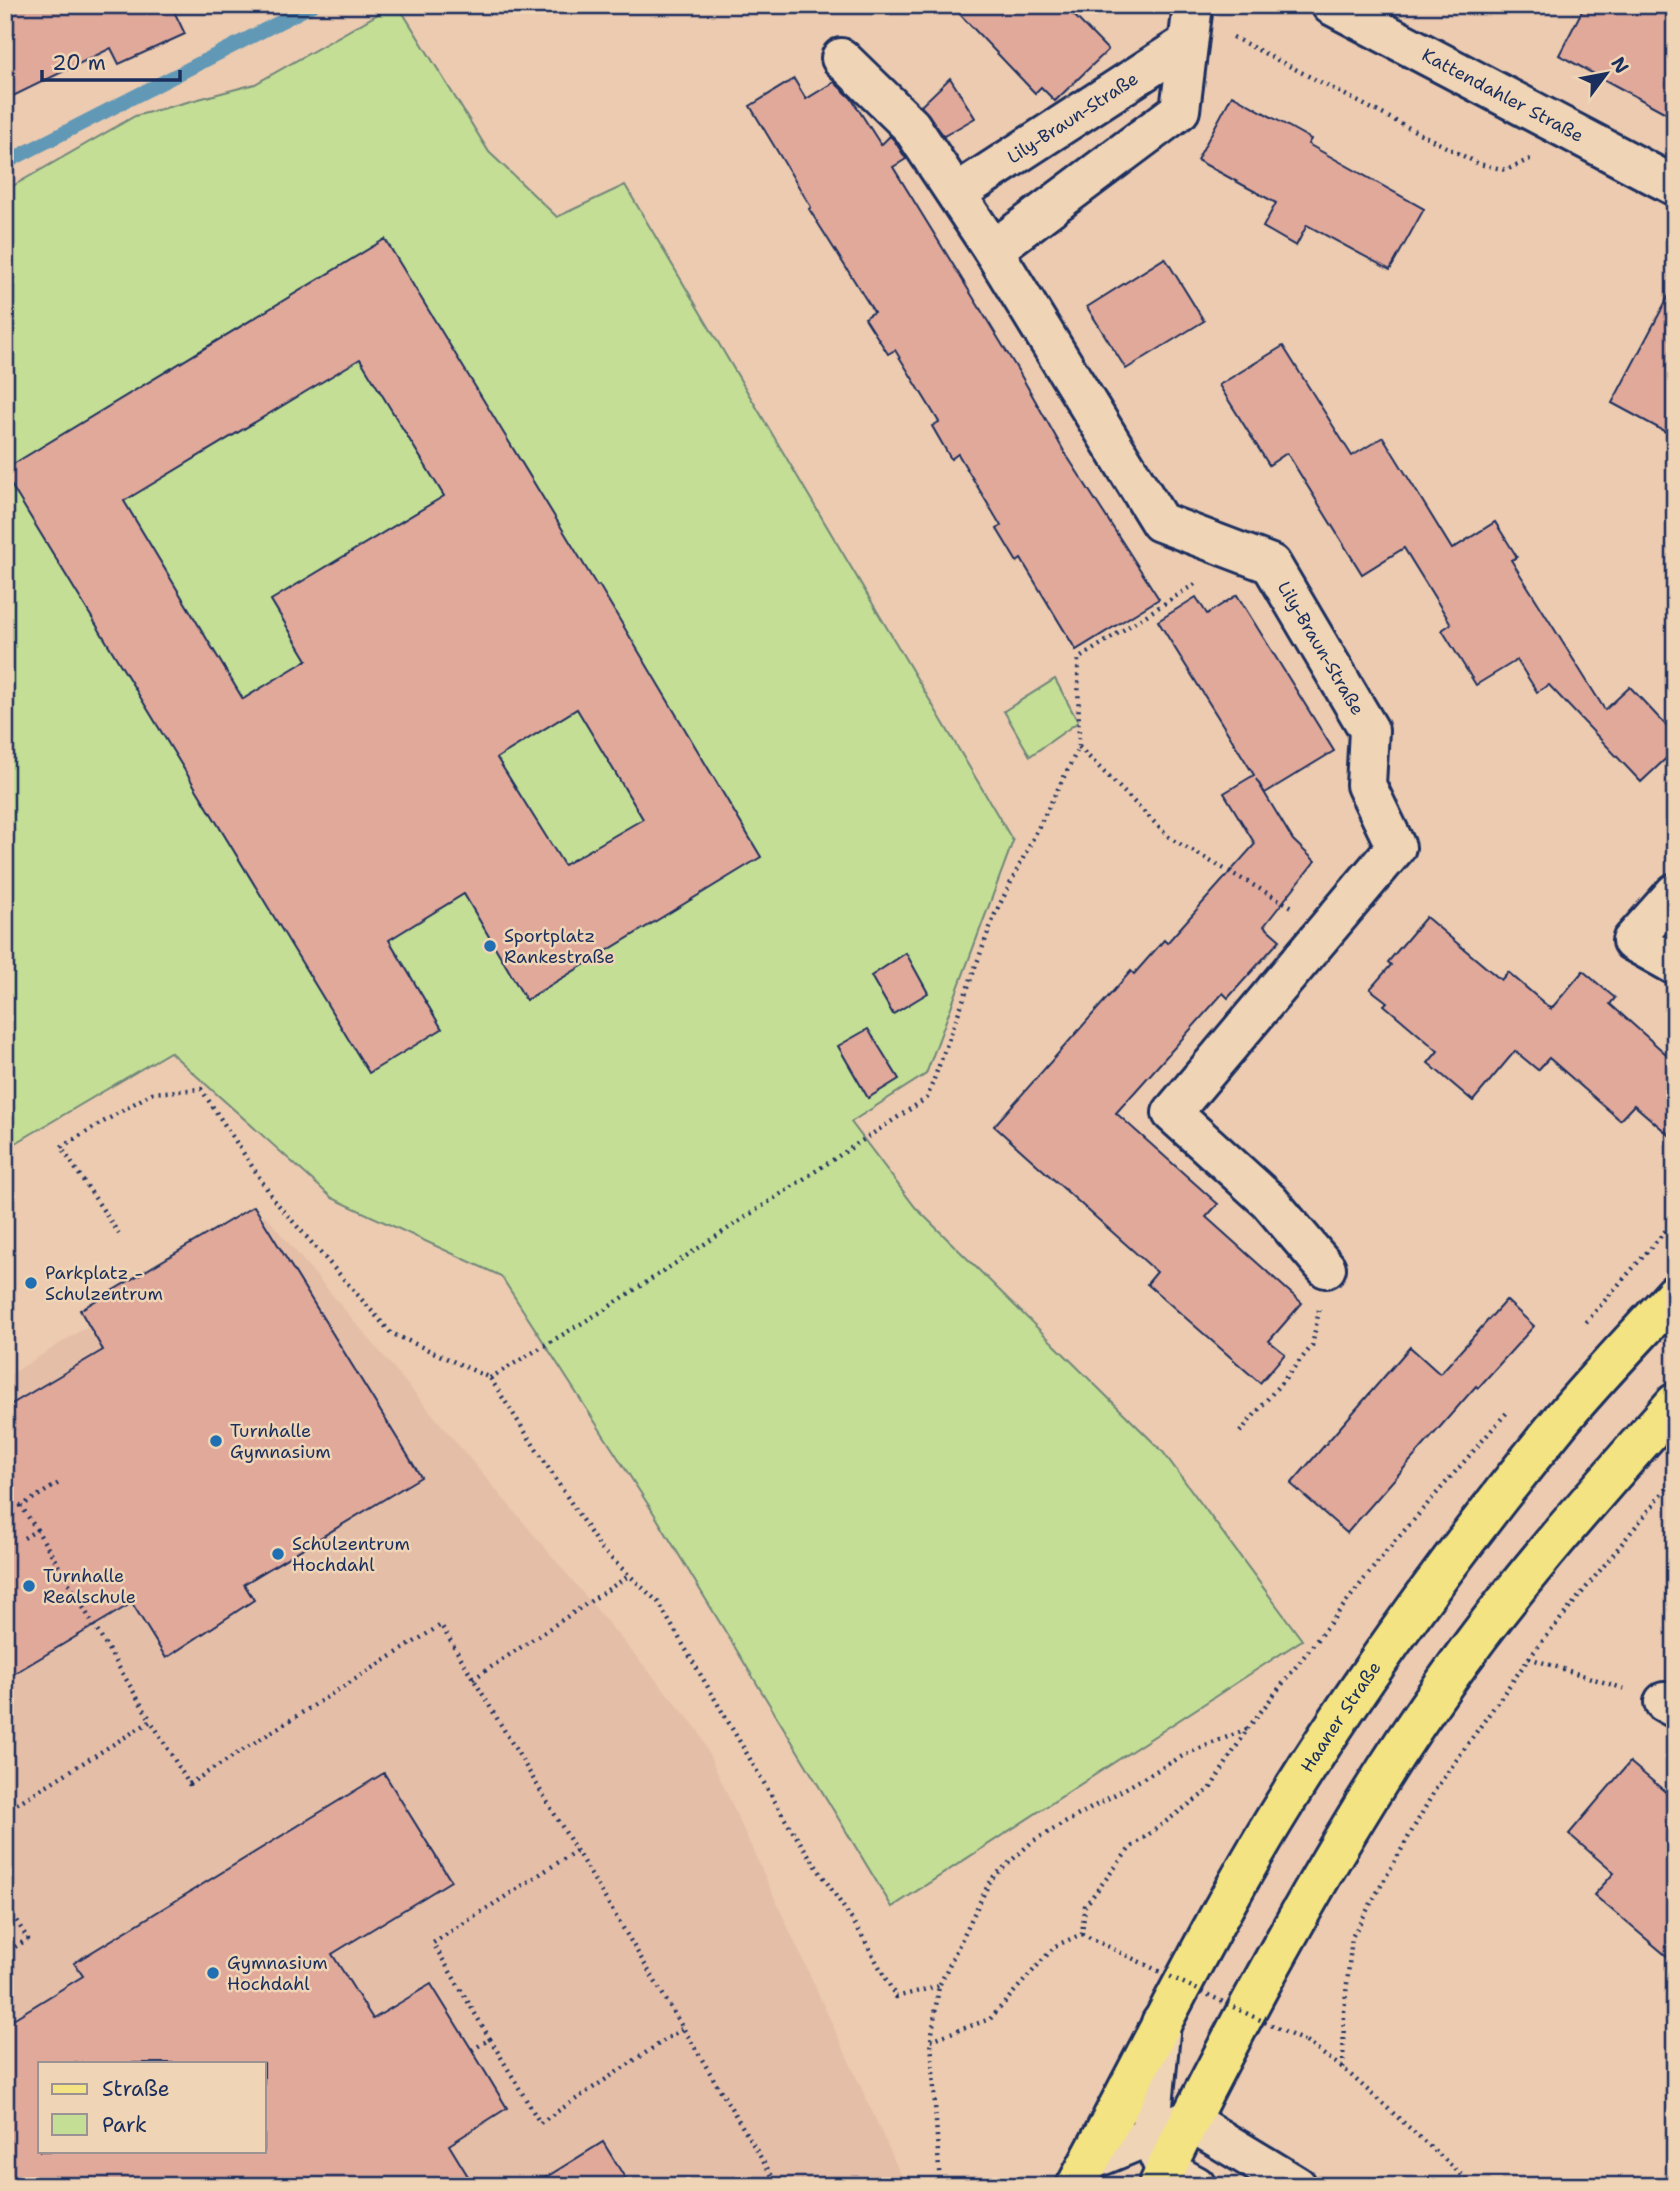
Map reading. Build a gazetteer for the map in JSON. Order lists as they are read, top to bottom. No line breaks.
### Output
{"streets":{"main road":["Haaner Straße"],"street":["Kattendahler Straße","Lily-Braun-Straße"]},"places":["Sportplatz Rankestraße","Parkplatz - Schulzentrum","Turnhalle Gymnasium","Schulzentrum Hochdahl","Turnhalle Realschule","Gymnasium Hochdahl"],"legend":["Straße","Park"],"scale_bar":"20 m","north":"top right"}
